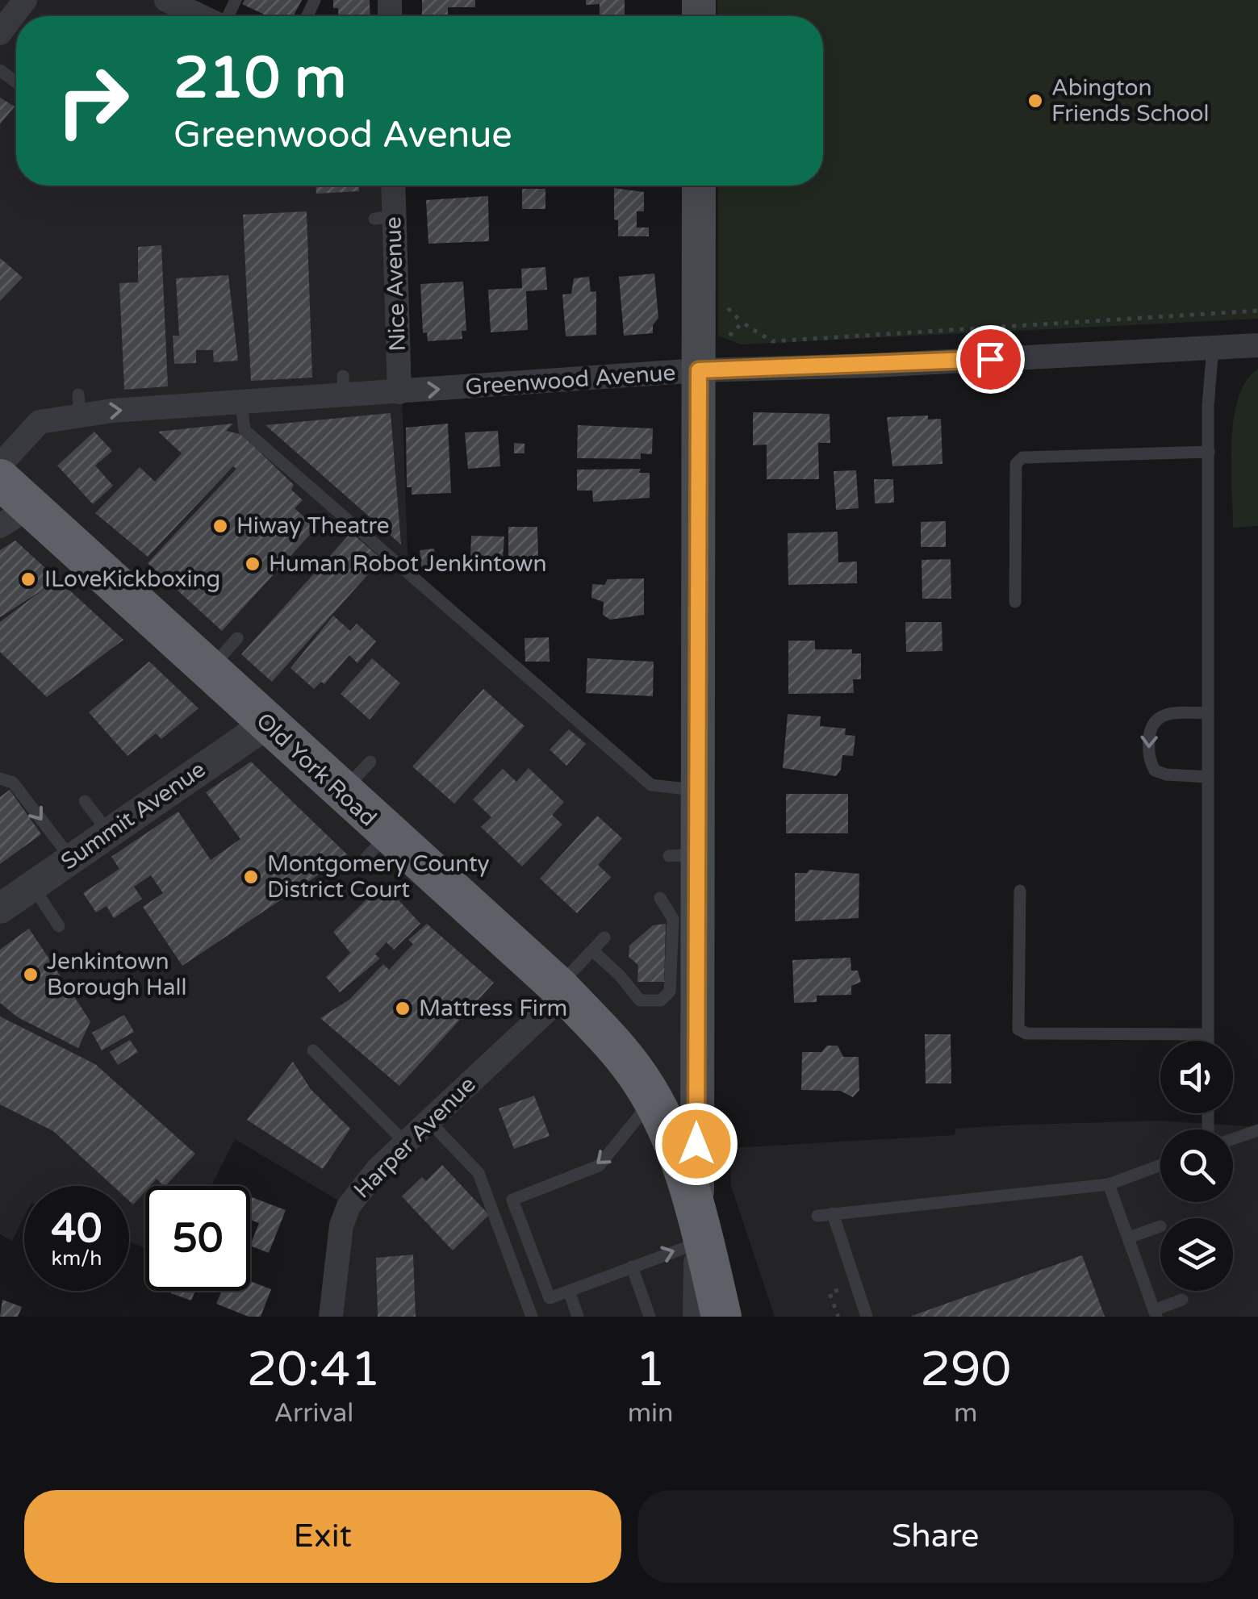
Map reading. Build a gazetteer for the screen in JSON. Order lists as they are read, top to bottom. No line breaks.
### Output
{"streets":{"highway":["Old York Road"],"street":["Nice Avenue","Greenwood Avenue","Summit Avenue","Harper Avenue"]},"crossings":[["Nice Avenue","Greenwood Avenue"],["Old York Road","Summit Avenue"],["Old York Road","Harper Avenue"]],"one_way":["Greenwood Avenue"],"places":["Abington Friends School","Hiway Theatre","Human Robot Jenkintown","ILoveKickboxing","Montgomery County District Court","Jenkintown Borough Hall","Mattress Firm"],"page":{"turn":["210 m","Greenwood Avenue"],"speed":"40 km/h","limit":"50","eta":["20:41","Arrival","1","min","290","m"],"buttons":["Exit","Share"]}}
